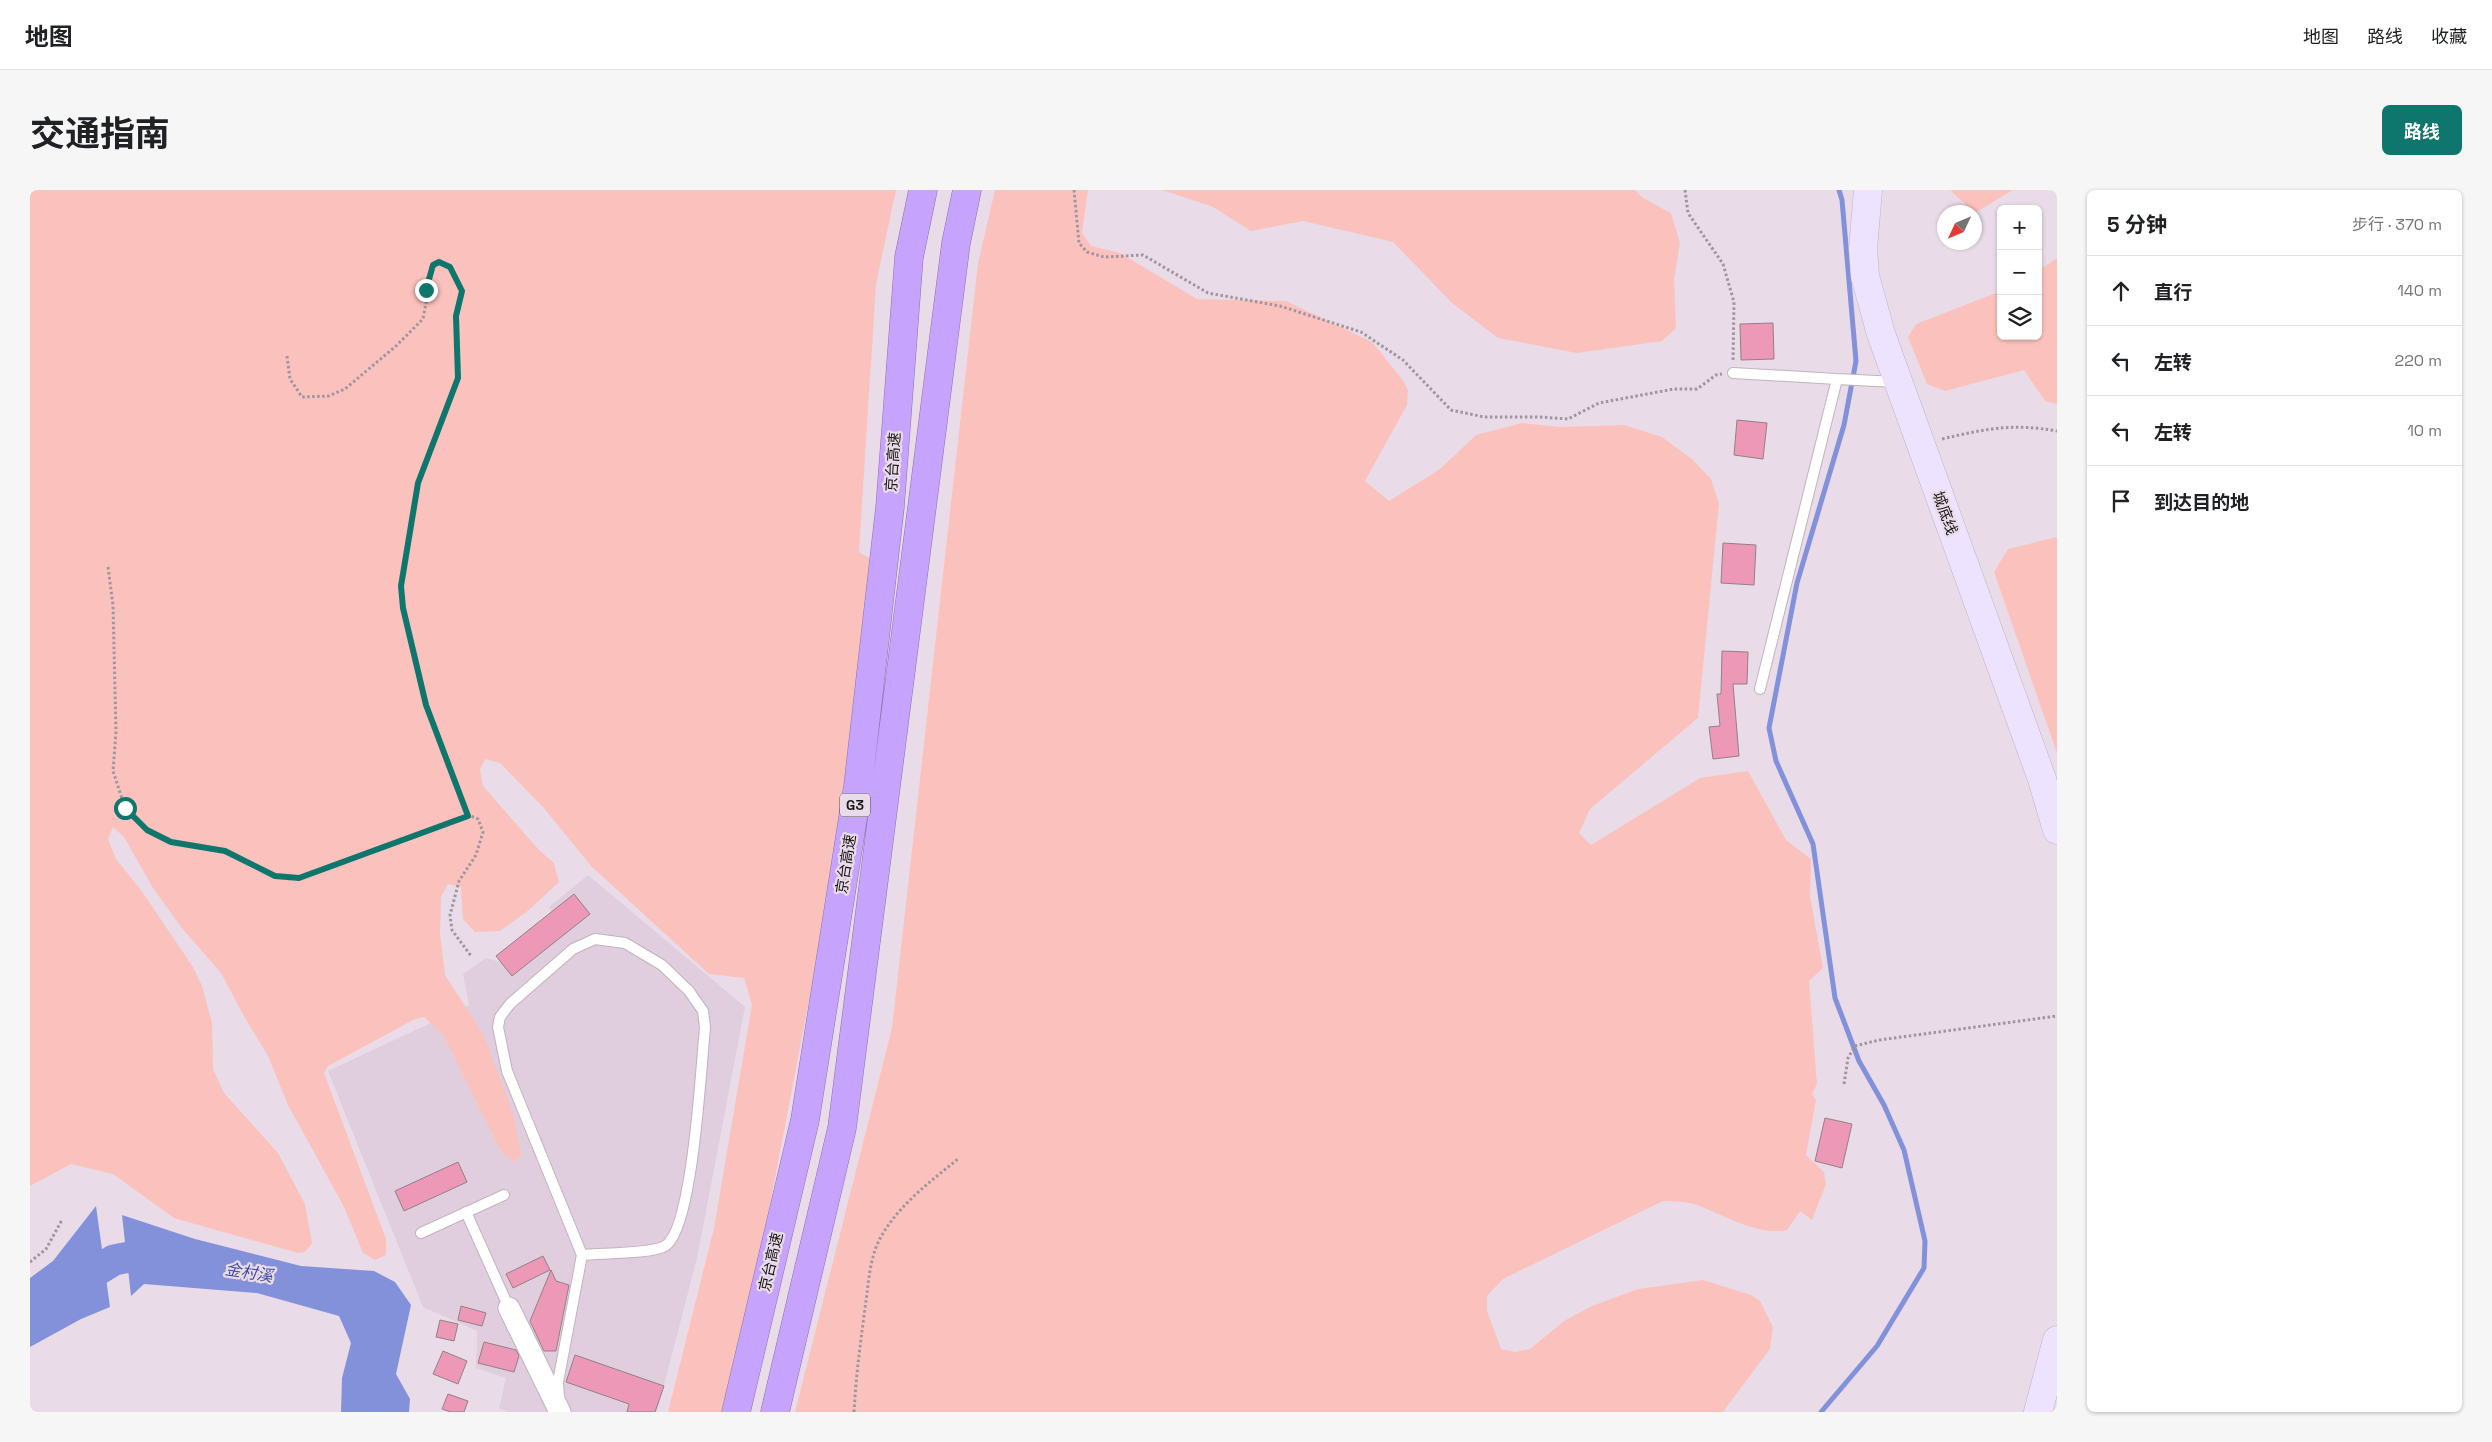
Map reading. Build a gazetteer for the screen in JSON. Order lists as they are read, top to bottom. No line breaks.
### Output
{"streets":{"highway":["京台高速","G3"],"main road":["城底线"]},"water":["金村溪"],"north":"bottom left","page":{"header":"地图","nav":["地图","路线","收藏"],"title":"交通指南","buttons":"路线","heading":["5 分钟","步行 · 370 m"],"map_buttons":["+","−"],"list":[["直行","140 m"],["左转","220 m"],["左转","10 m"],"到达目的地"]}}
